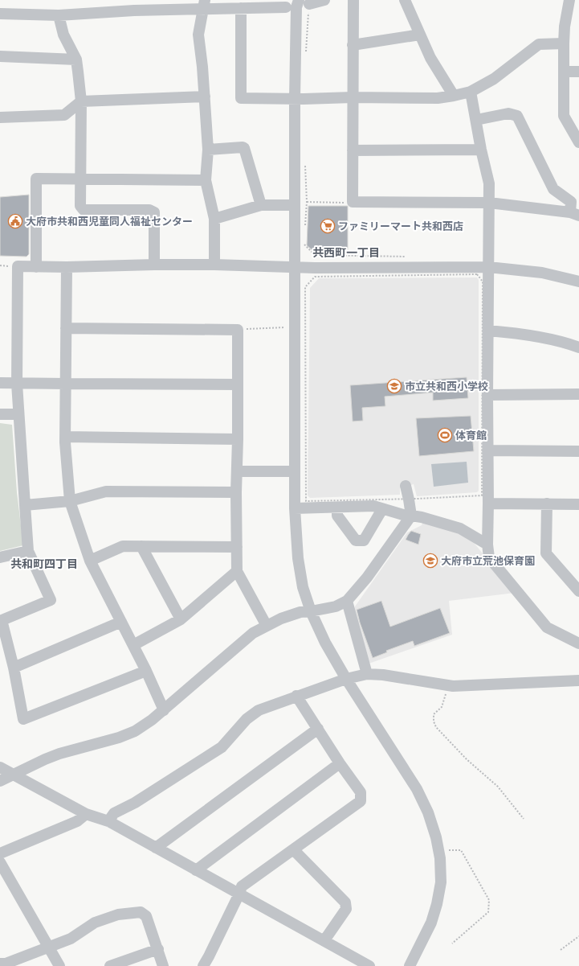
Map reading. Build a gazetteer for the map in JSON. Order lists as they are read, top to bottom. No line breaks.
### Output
{"districts":["共西町一丁目","共和町四丁目"],"places":{"public building":["大府市共和西児童同人福祉センター"],"supermarket":["ファミリーマート共和西店"],"school or university":["市立共和西小学校","大府市立荒池保育園"],"sports":["体育館"]}}
